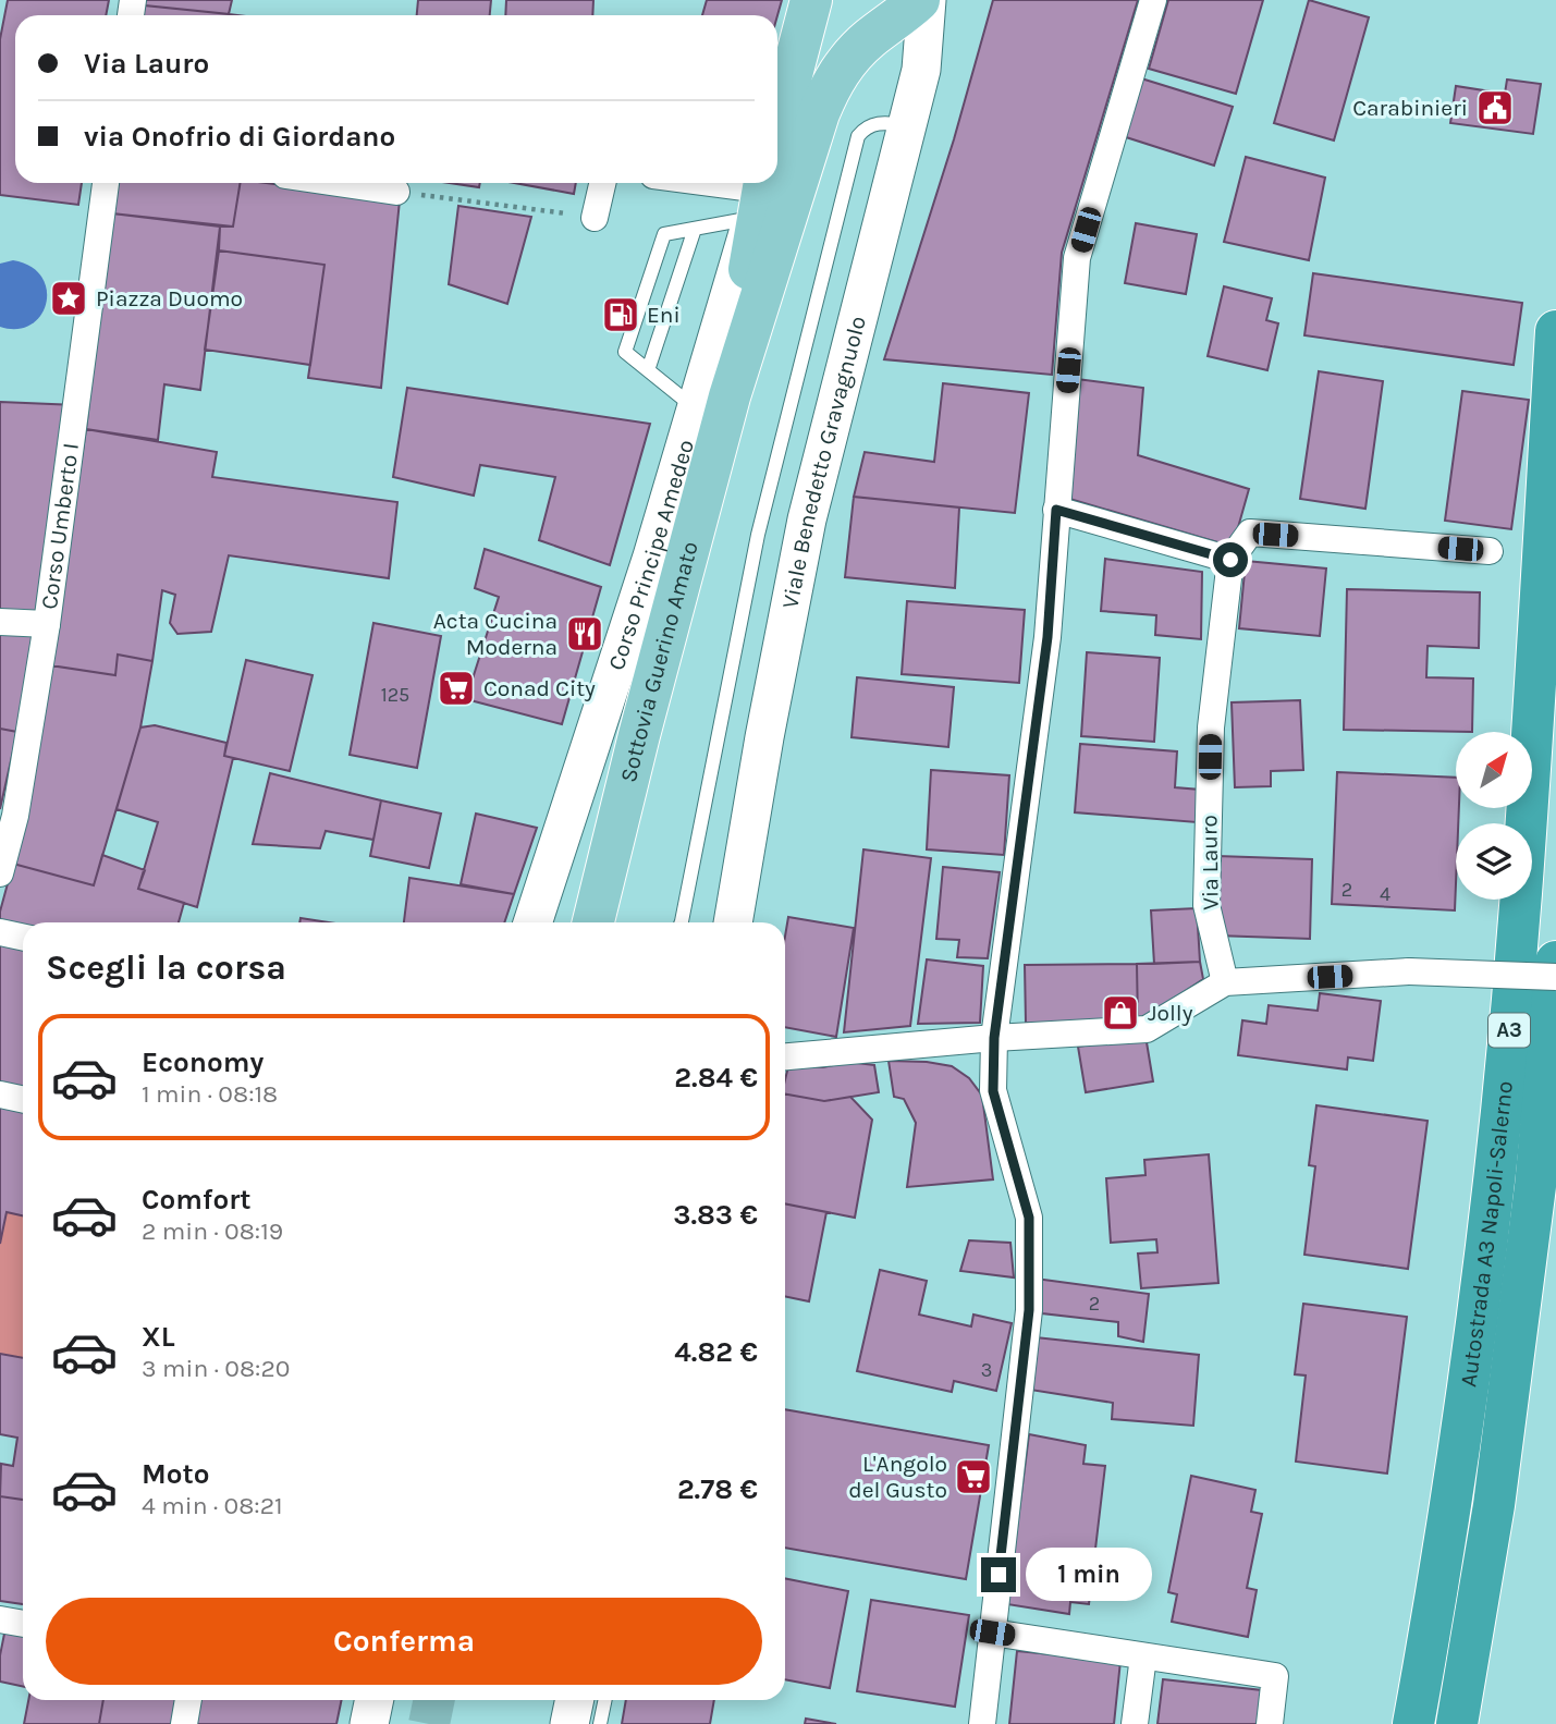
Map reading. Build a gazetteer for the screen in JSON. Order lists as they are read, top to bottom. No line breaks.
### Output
{"streets":{"highway":["A3","Autostrada A3 Napoli-Salerno"],"main road":["Viale Benedetto Gravagnuolo","Corso Principe Amedeo","Sottovia Guerino Amato"],"street":["Corso Umberto I","Via Lauro"]},"crossings":[["Corso Principe Amedeo","Sottovia Guerino Amato"]],"places":{"public building":["Carabinieri"],"place":["Piazza Duomo"],"fuel station":["Eni"],"restaurant":["Acta Cucina Moderna"],"supermarket":["Conad City","L'Angolo del Gusto"],"shop":["Jolly"]},"house_numbers":["125","2","4","2","3"],"north":"top right","page":{"banner":["Via Lauro","via Onofrio di Giordano"],"heading":"Scegli la corsa","list":[{"name":"Economy","note":"1 min · 08:18","value":"2.84 €"},{"name":"Comfort","note":"2 min · 08:19","value":"3.83 €"},{"name":"XL","note":"3 min · 08:20","value":"4.82 €"},{"name":"Moto","note":"4 min · 08:21","value":"2.78 €"}],"bubble":"1 min","buttons":"Conferma"}}
